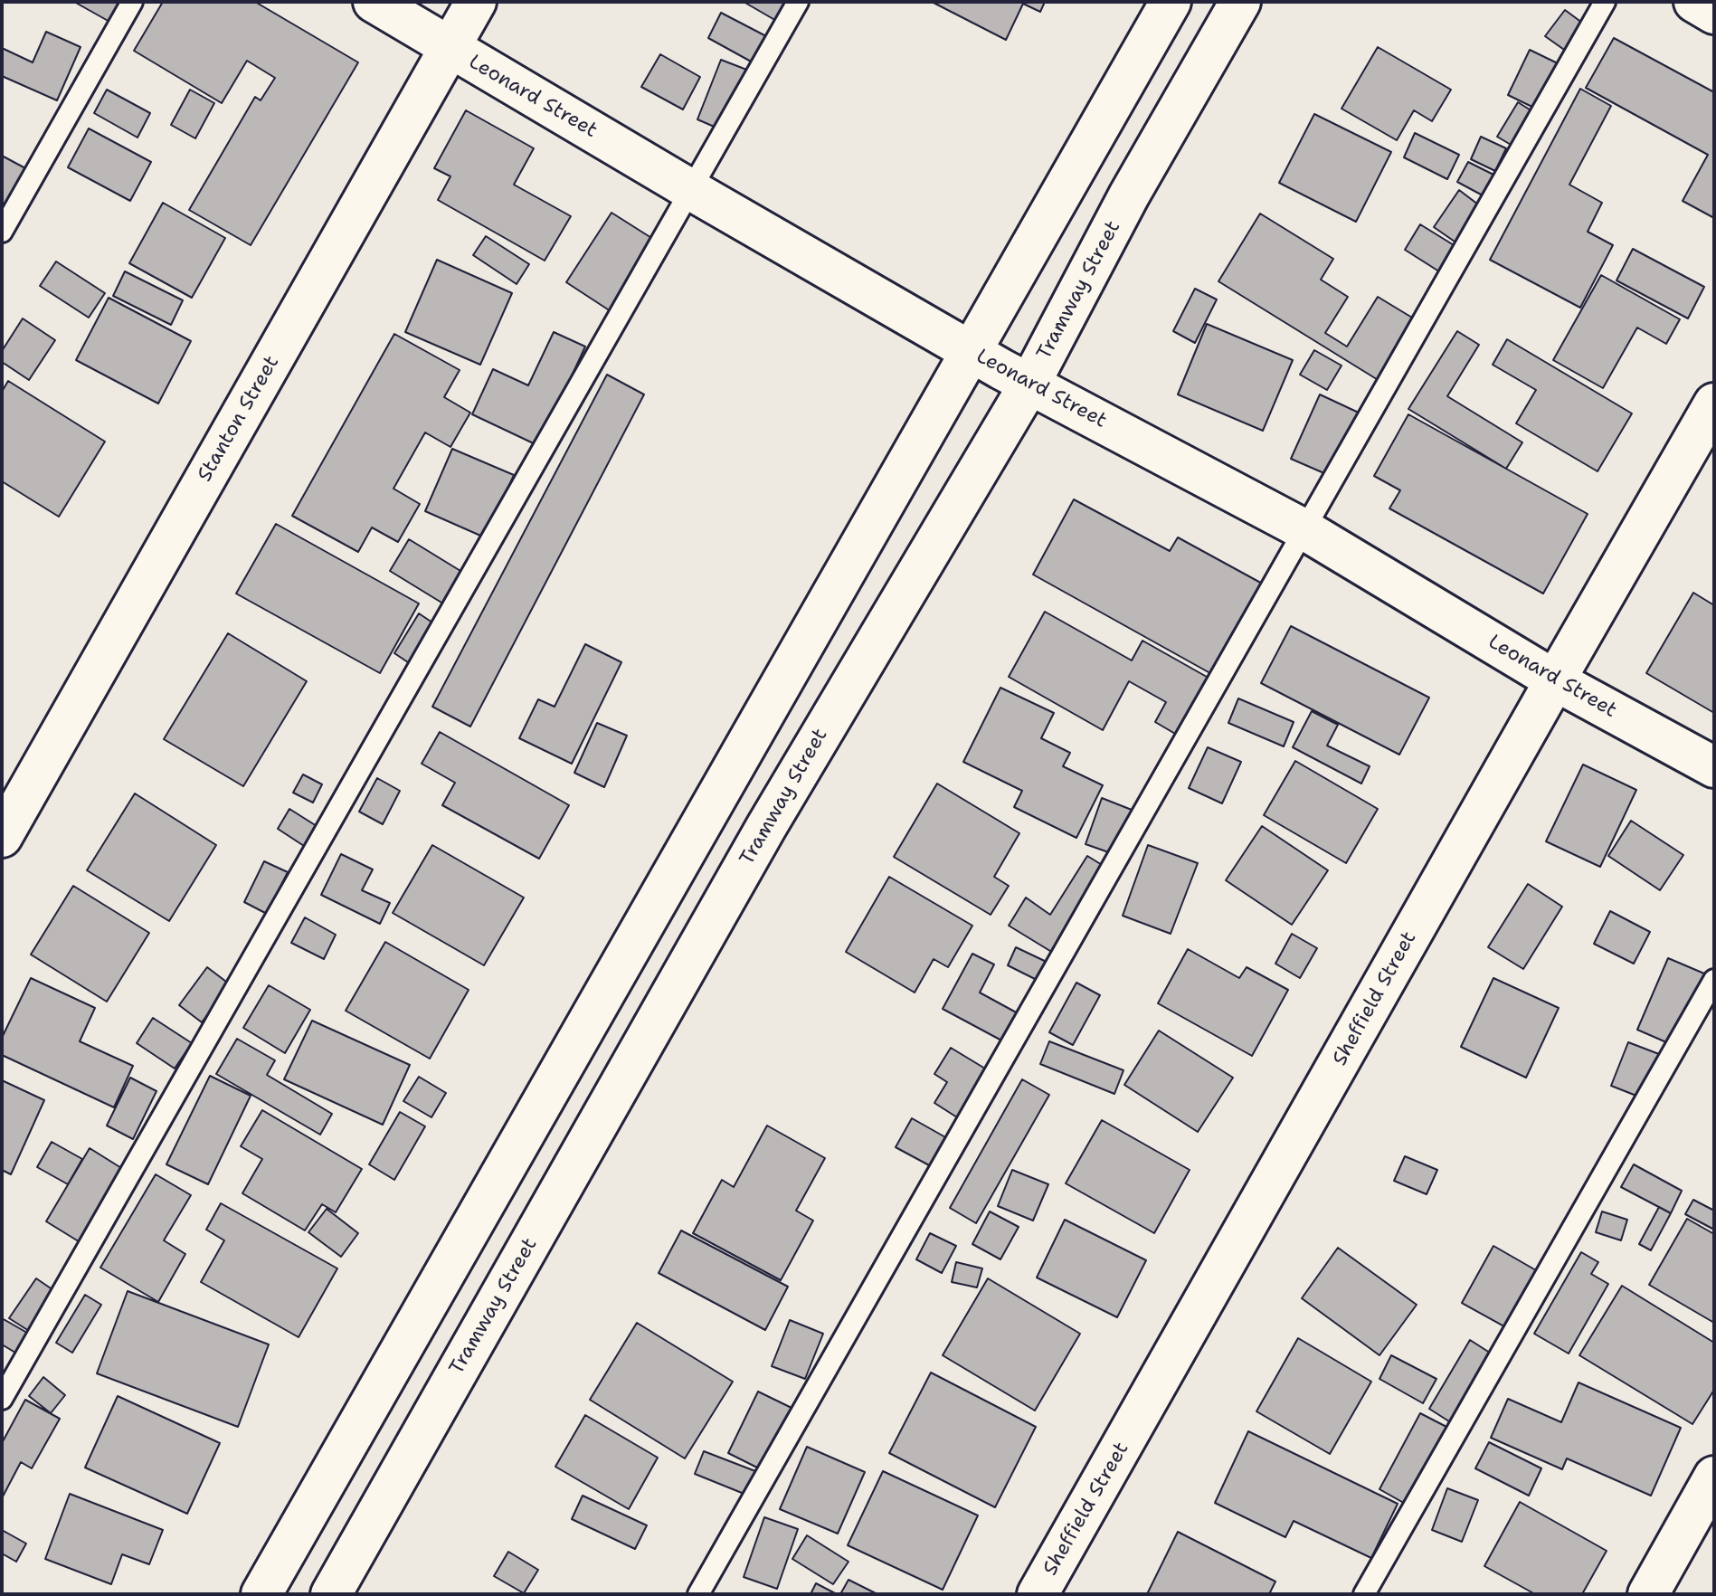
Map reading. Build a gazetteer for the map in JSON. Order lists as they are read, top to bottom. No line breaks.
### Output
{"streets":{"street":["Leonard Street","Tramway Street","Stanton Street","Sheffield Street"]},"crossings":[["Leonard Street","Tramway Street"],["Leonard Street","Stanton Street"],["Leonard Street","Sheffield Street"]]}
